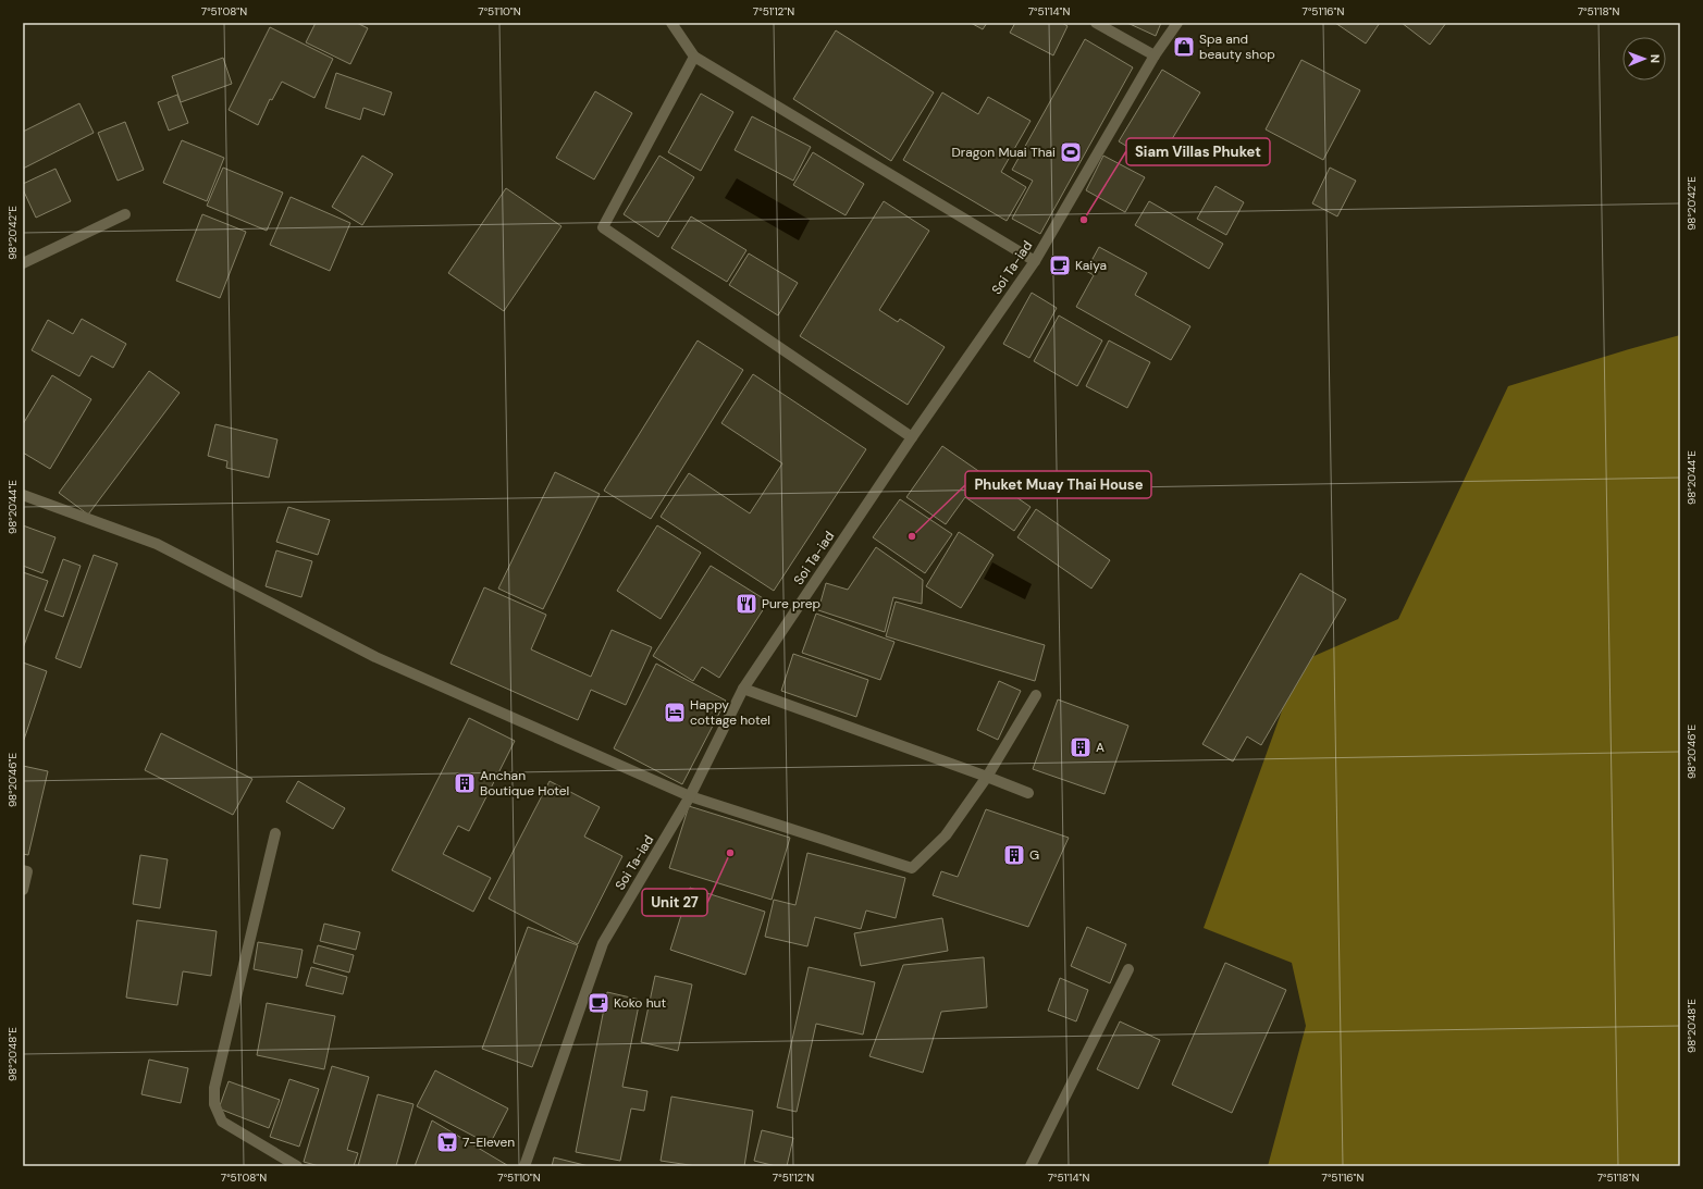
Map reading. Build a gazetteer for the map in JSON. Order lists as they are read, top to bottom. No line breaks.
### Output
{"streets":{"street":["Soi Ta-iad"]},"places":{"shop":["Spa and beauty shop"],"sports":["Dragon Muai Thai"],"other":["Siam Villas Phuket","Phuket Muay Thai House","Unit 27"],"cafe":["Kaiya","Koko hut"],"restaurant":["Pure prep"],"hotel":["Happy cottage hotel"],"building":["A","Anchan Boutique Hotel","G"],"supermarket":["7-Eleven"]},"north":"right","coordinates":["7°51'08\"N","7°51'10\"N","7°51'12\"N","7°51'14\"N","7°51'16\"N","7°51'18\"N","98°20'42\"E","98°20'44\"E","98°20'46\"E","98°20'48\"E"]}
